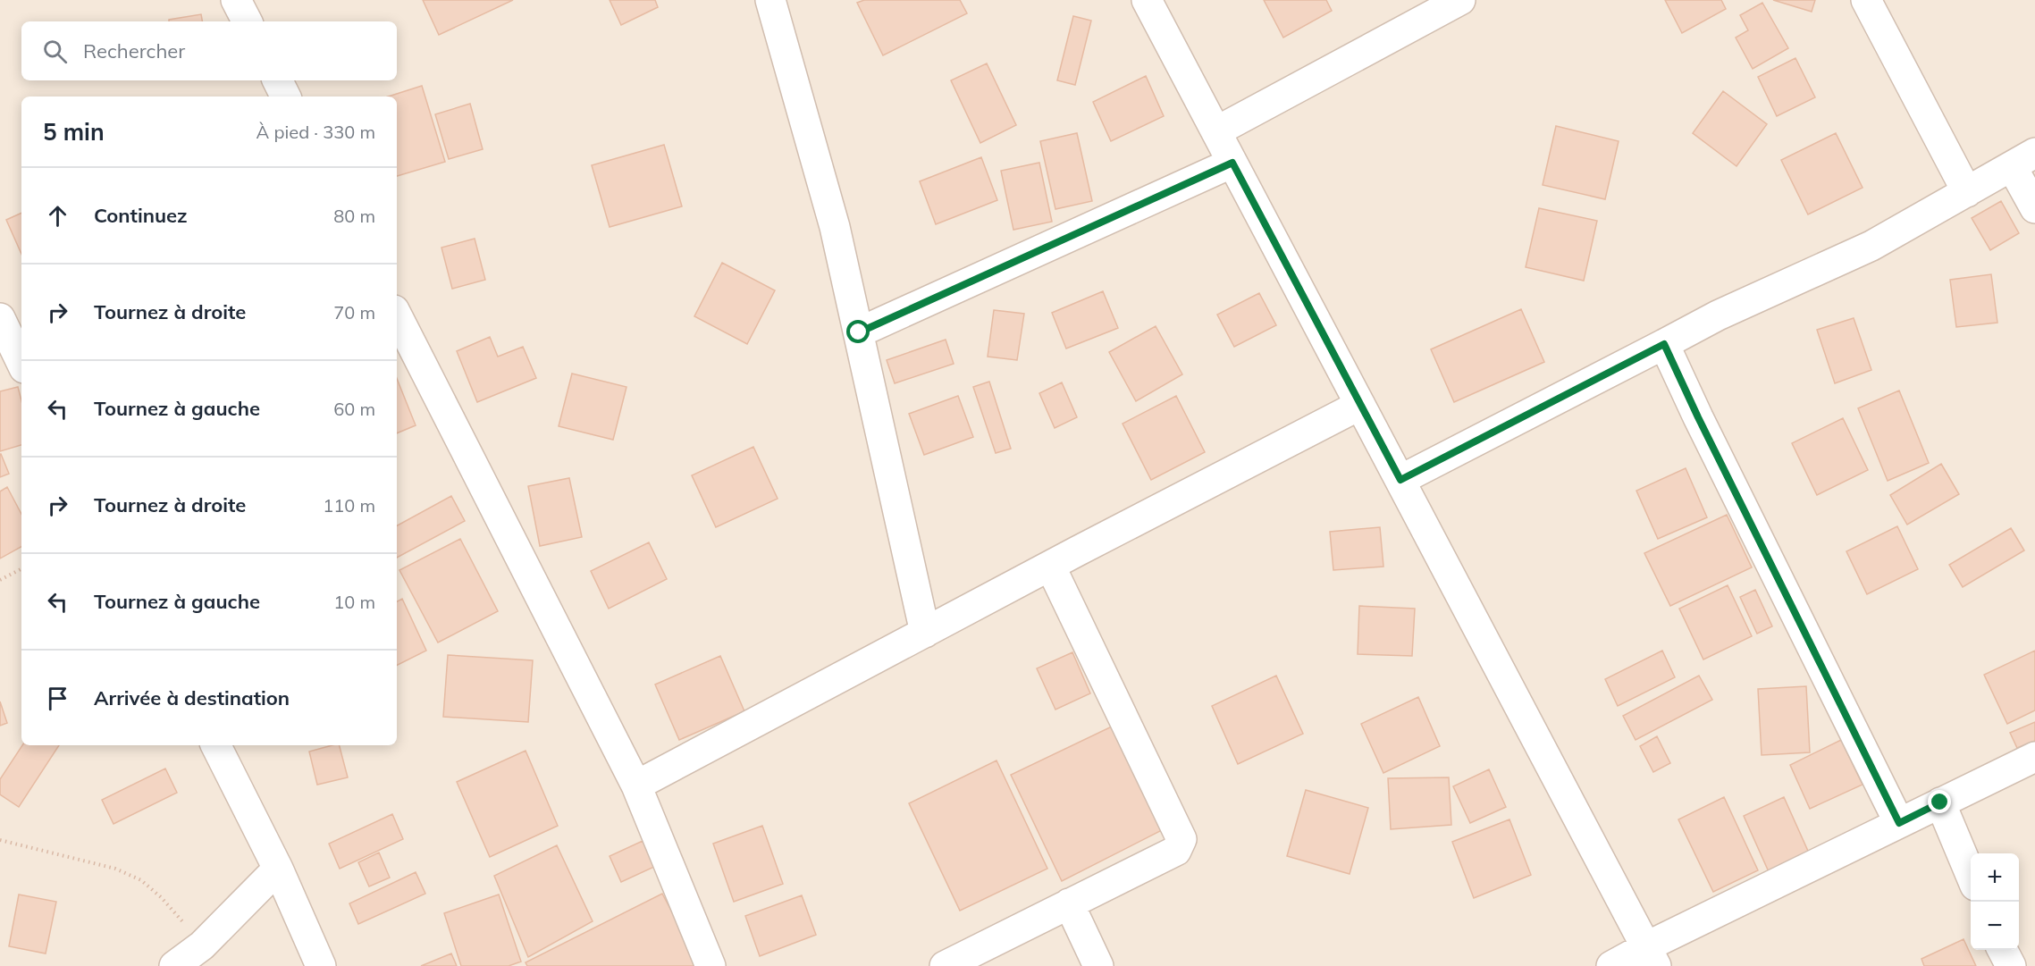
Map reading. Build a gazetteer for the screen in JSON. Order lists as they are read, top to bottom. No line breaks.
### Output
{"page":{"search":"Rechercher","heading":["5 min","À pied · 330 m"],"list":[["Continuez","80 m"],["Tournez à droite","70 m"],["Tournez à gauche","60 m"],["Tournez à droite","110 m"],["Tournez à gauche","10 m"],"Arrivée à destination"],"map_buttons":["+","−"]}}
